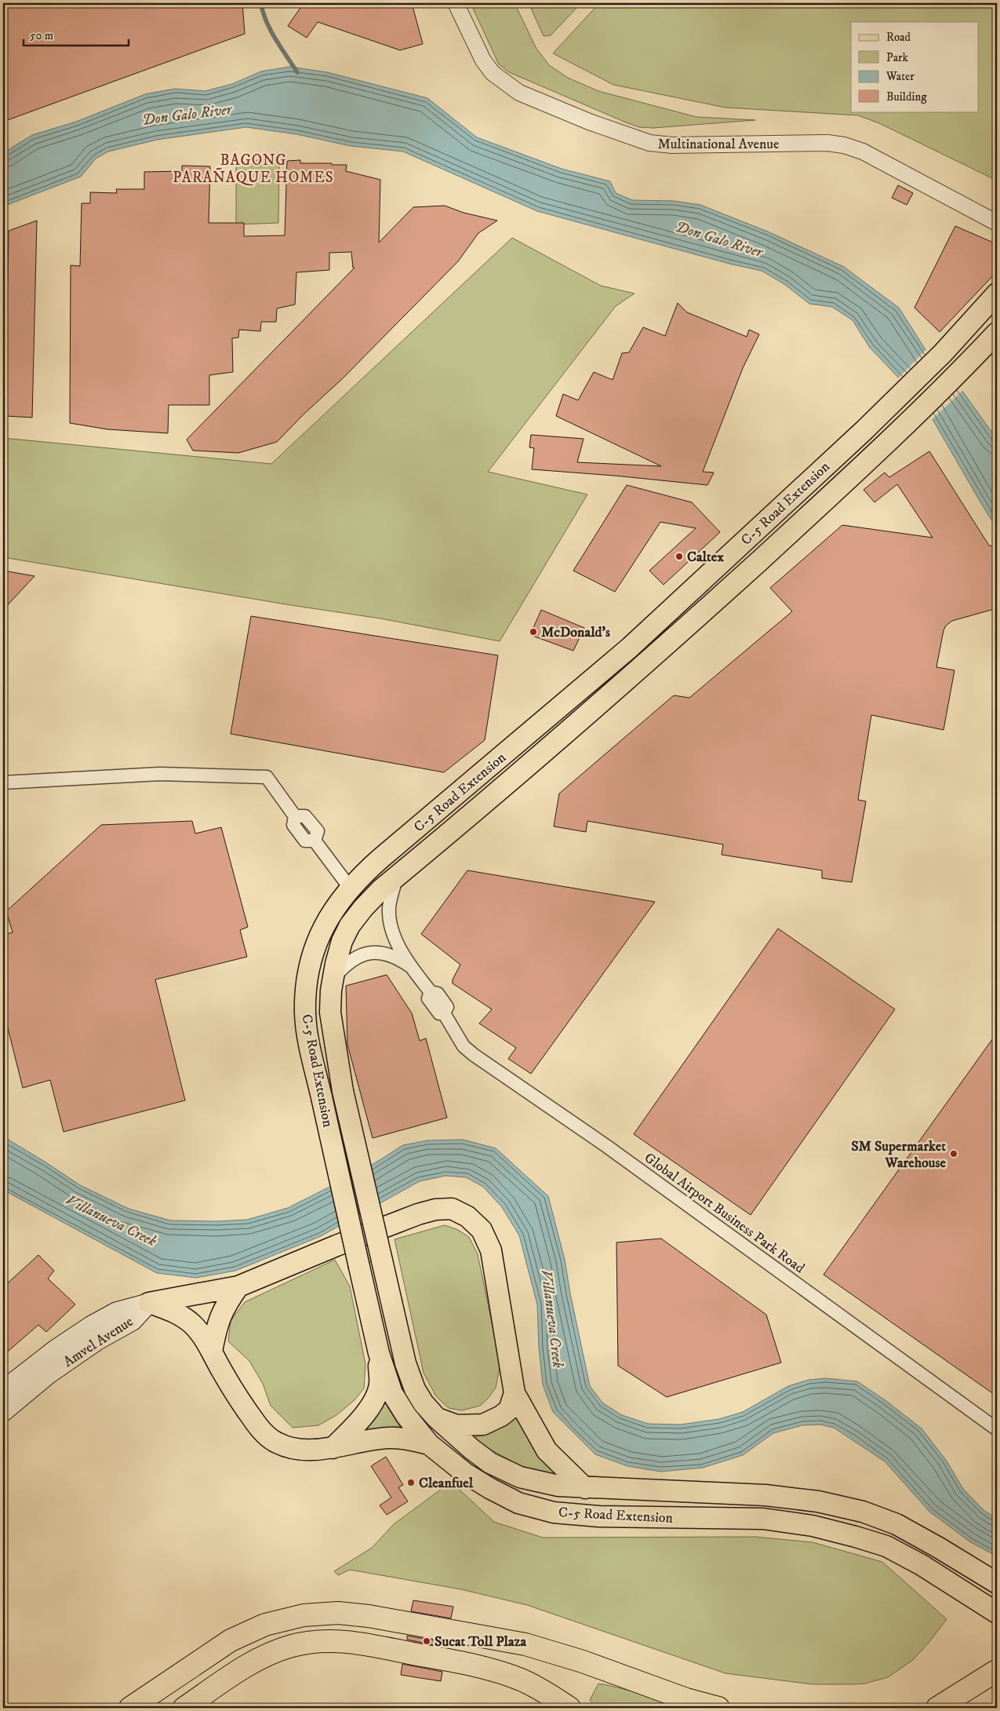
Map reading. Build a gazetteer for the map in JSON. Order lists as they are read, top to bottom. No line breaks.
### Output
{"streets":{"main road":["C-5 Road Extension","Amvel Avenue"],"street":["Multinational Avenue","Global Airport Business Park Road"]},"crossings":[["C-5 Road Extension","Global Airport Business Park Road"]],"districts":["BAGONG PARAÑAQUE HOMES"],"water":["Don Galo River","Villanueva Creek"],"places":["Caltex","McDonald's","SM Supermarket Warehouse","Cleanfuel","Sucat Toll Plaza"],"legend":["Road","Park","Water","Building"],"scale_bar":"50 m"}
